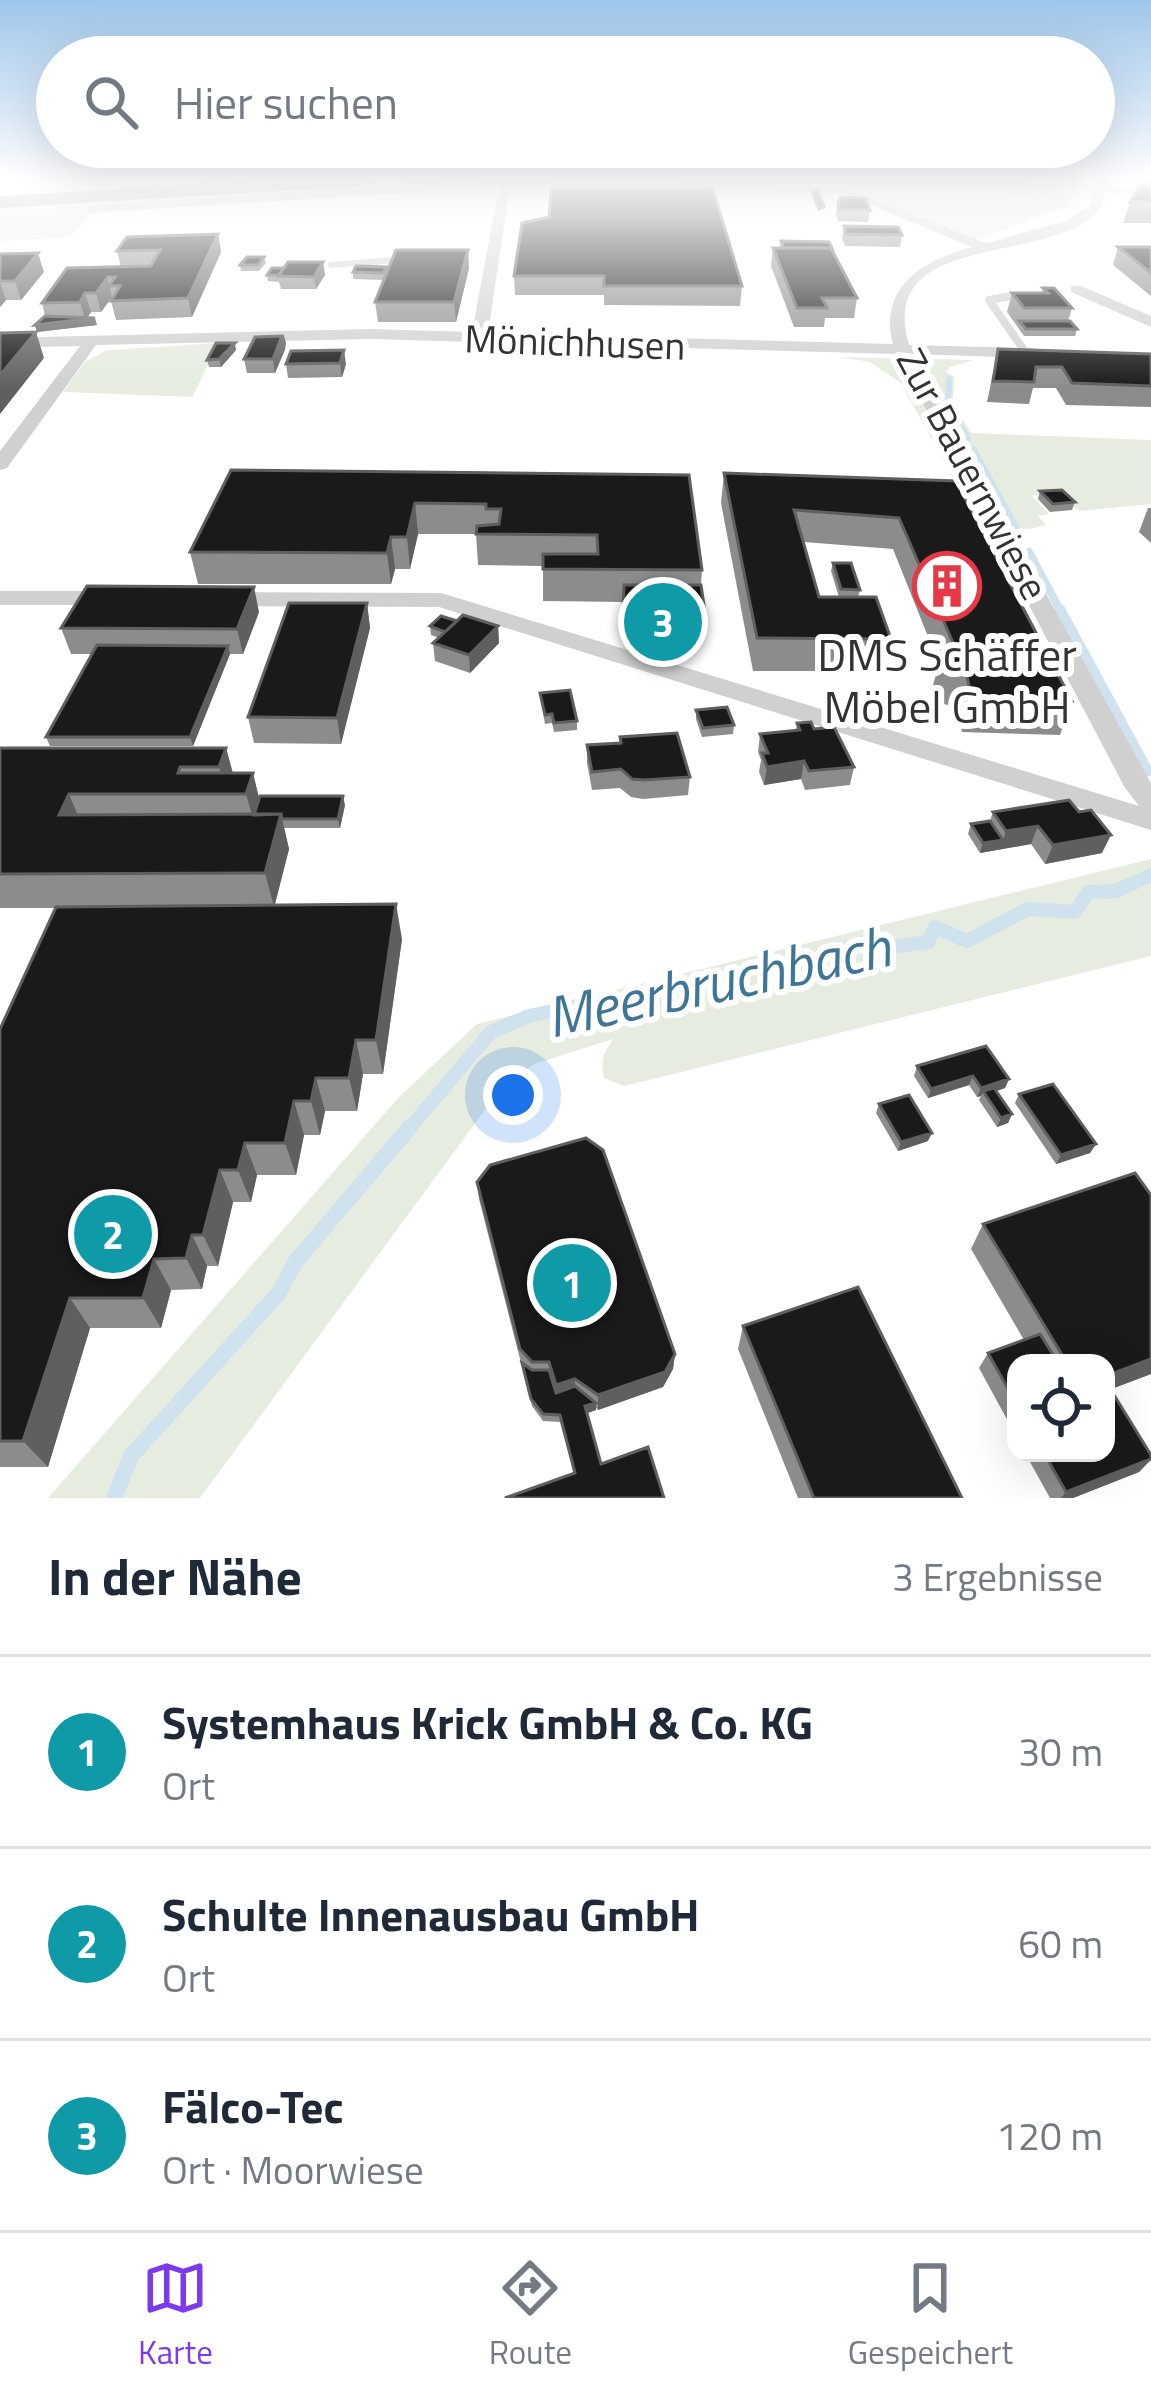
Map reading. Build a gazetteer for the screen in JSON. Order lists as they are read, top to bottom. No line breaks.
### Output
{"streets":{"street":["Mönichhusen","Zur Bauernwiese"]},"crossings":[["Mönichhusen","Zur Bauernwiese"]],"water":["Meerbruchbach"],"places":{"building":["DMS Schäffer Möbel GmbH"]},"page":{"search":"Hier suchen","pins":["3","2","1"],"heading":["In der Nähe","3 Ergebnisse"],"list":[{"mark":"1","name":"Systemhaus Krick GmbH & Co. KG","note":"Ort","value":"30 m"},{"mark":"2","name":"Schulte Innenausbau GmbH","note":"Ort","value":"60 m"},{"mark":"3","name":"Fälco-Tec","note":"Ort · Moorwiese","value":"120 m"}],"nav":["Karte","Route","Gespeichert"]}}
